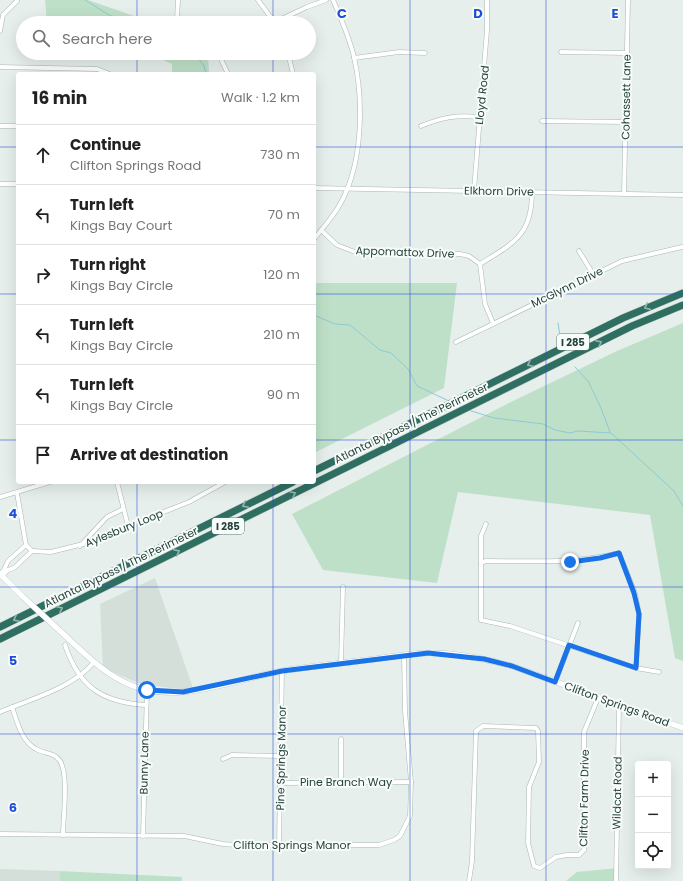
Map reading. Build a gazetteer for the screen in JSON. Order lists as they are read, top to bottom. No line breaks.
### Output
{"streets":{"highway":["I 285","Atlanta Bypass / The Perimeter"],"street":["Lloyd Road","Cohassett Lane","Elkhorn Drive","Appomattox Drive","McGlynn Drive","Aylesbury Loop","Clifton Springs Road","Pine Springs Manor","Bunny Lane","Pine Branch Way","Wildcat Road","Clifton Farm Drive","Clifton Springs Manor"]},"crossings":[["Lloyd Road","Elkhorn Drive"],["Cohassett Lane","Elkhorn Drive"],["Clifton Springs Road","Pine Springs Manor"],["Clifton Springs Road","Bunny Lane"],["Clifton Springs Road","Wildcat Road"],["Clifton Springs Road","Clifton Farm Drive"],["Clifton Springs Road","Clifton Springs Manor"],["Pine Springs Manor","Pine Branch Way"],["Pine Springs Manor","Clifton Springs Manor"],["Bunny Lane","Clifton Springs Manor"],["Pine Branch Way","Clifton Springs Manor"]],"page":{"search":"Search here","heading":["16 min","Walk · 1.2 km"],"list":[["Continue","Clifton Springs Road","730 m"],["Turn left","Kings Bay Court","70 m"],["Turn right","Kings Bay Circle","120 m"],["Turn left","Kings Bay Circle","210 m"],["Turn left","Kings Bay Circle","90 m"],"Arrive at destination"],"map_buttons":["+","−"]},"grid":{"columns":["C","D","E"],"rows":["4","5","6"]}}
